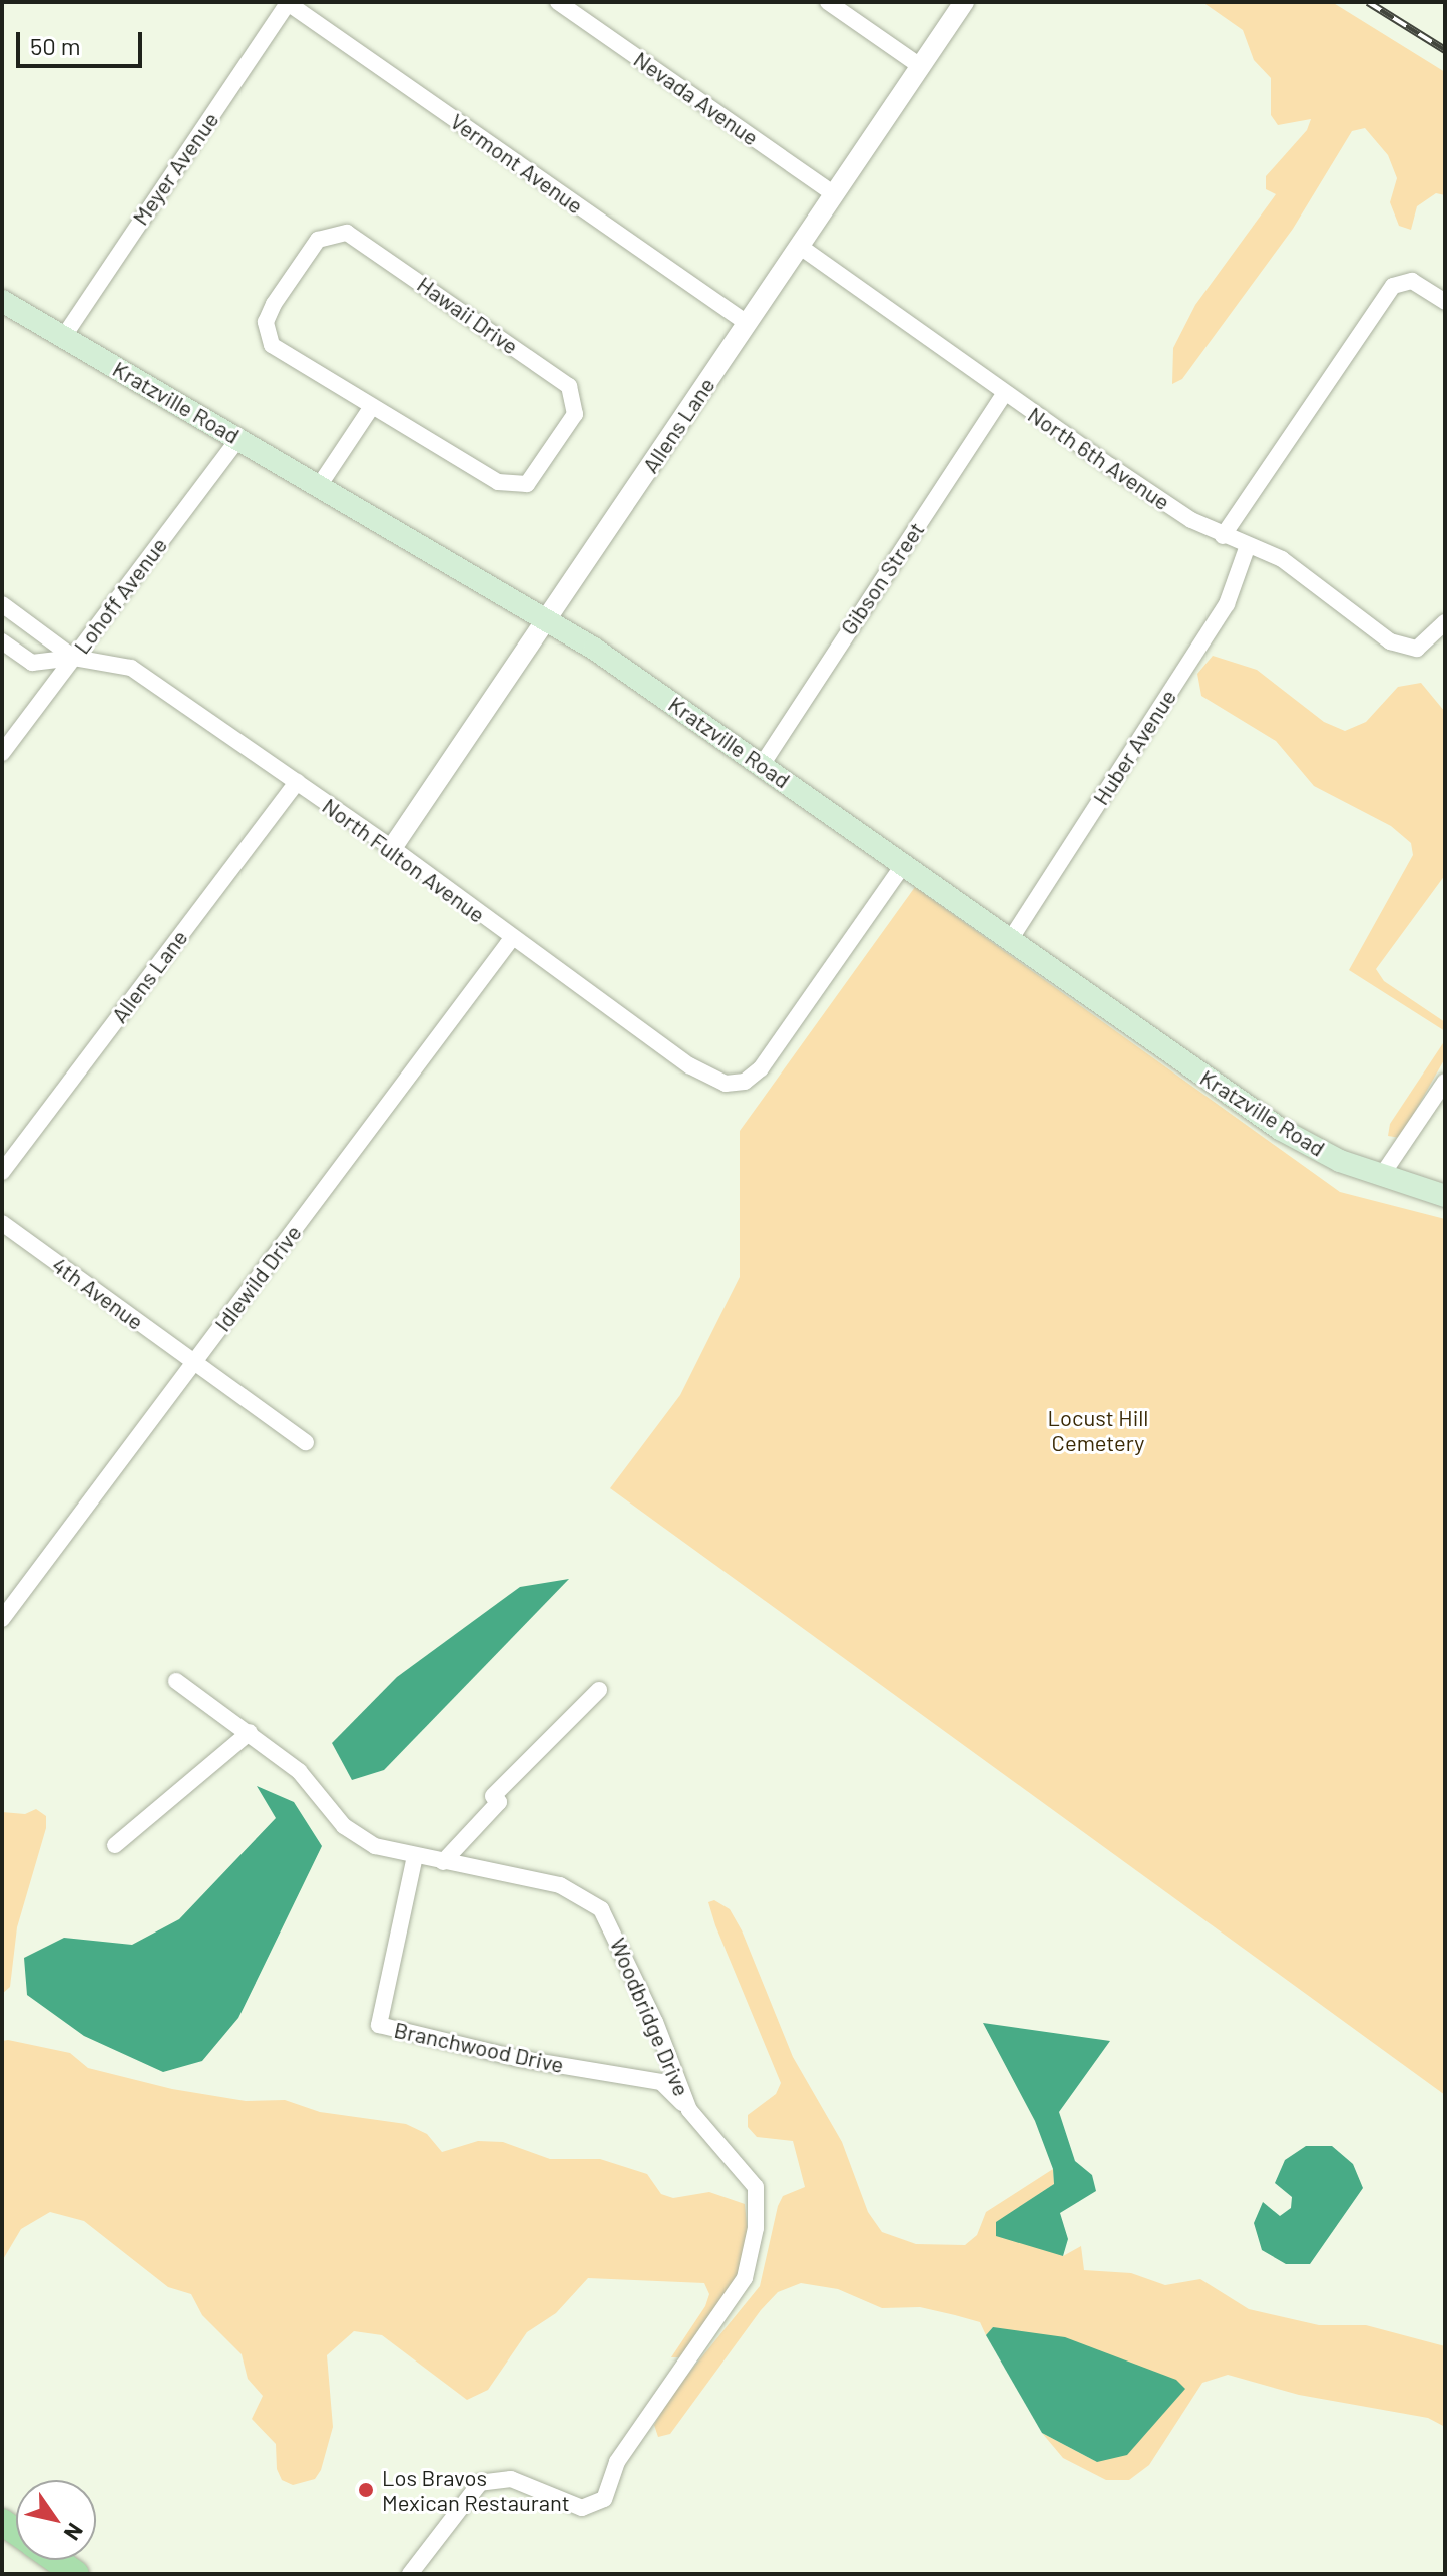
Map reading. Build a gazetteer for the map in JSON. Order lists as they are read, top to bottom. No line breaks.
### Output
{"streets":{"main road":["Kratzville Road"],"street":["Nevada Avenue","Vermont Avenue","Meyer Avenue","Hawaii Drive","Allens Lane","North 6th Avenue","Gibson Street","Lohoff Avenue","Huber Avenue","North Fulton Avenue","Idlewild Drive","4th Avenue","Woodbridge Drive","Branchwood Drive"]},"crossings":[["Nevada Avenue","Allens Lane"],["Vermont Avenue","Meyer Avenue"],["Vermont Avenue","Allens Lane"],["Meyer Avenue","Kratzville Road"],["Kratzville Road","Allens Lane"],["Kratzville Road","Gibson Street"],["Kratzville Road","Lohoff Avenue"],["Kratzville Road","Huber Avenue"],["Kratzville Road","North Fulton Avenue"],["Allens Lane","North 6th Avenue"],["Allens Lane","North Fulton Avenue"],["North 6th Avenue","Gibson Street"],["North 6th Avenue","Huber Avenue"],["Lohoff Avenue","North Fulton Avenue"],["North Fulton Avenue","Idlewild Drive"],["Idlewild Drive","4th Avenue"],["Woodbridge Drive","Branchwood Drive"]],"parks":["Locust Hill Cemetery"],"places":["Los Bravos Mexican Restaurant"],"scale_bar":"50 m","north":"bottom right"}
